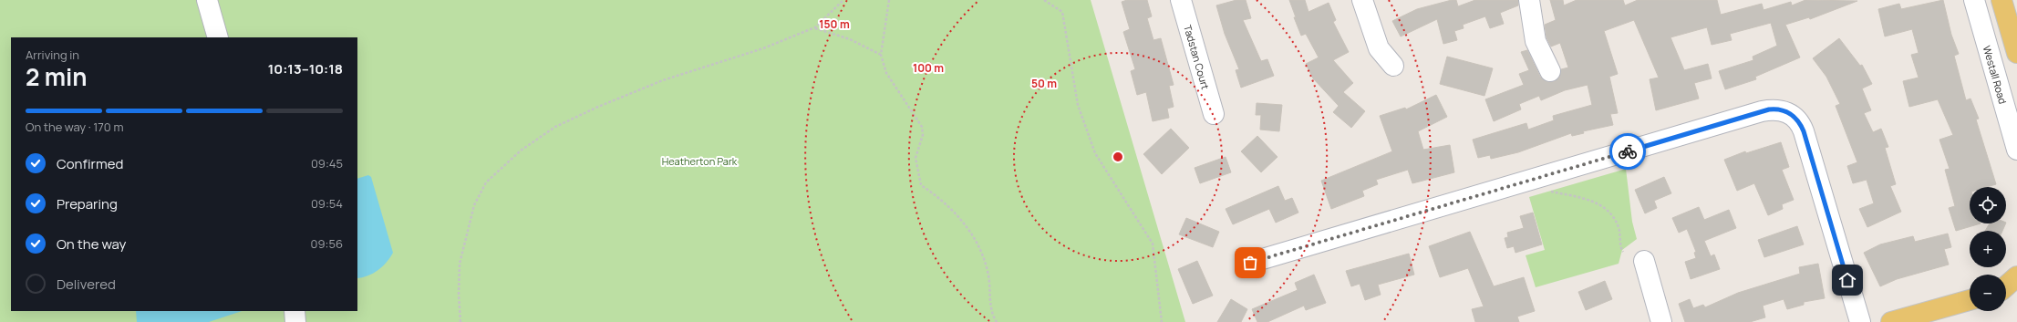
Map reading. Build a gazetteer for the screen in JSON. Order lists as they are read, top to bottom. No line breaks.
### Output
{"streets":{"street":["Tadstan Court","Westall Road"]},"parks":["Heatherton Park"],"page":{"heading":["2 min","Arriving in","10:13–10:18"],"bar":"On the way · 170 m","list":[["Confirmed","09:45"],["Preparing","09:54"],["On the way","09:56"],"Delivered"],"map_buttons":["+","−"]},"rings":["150 m","100 m","50 m"]}
